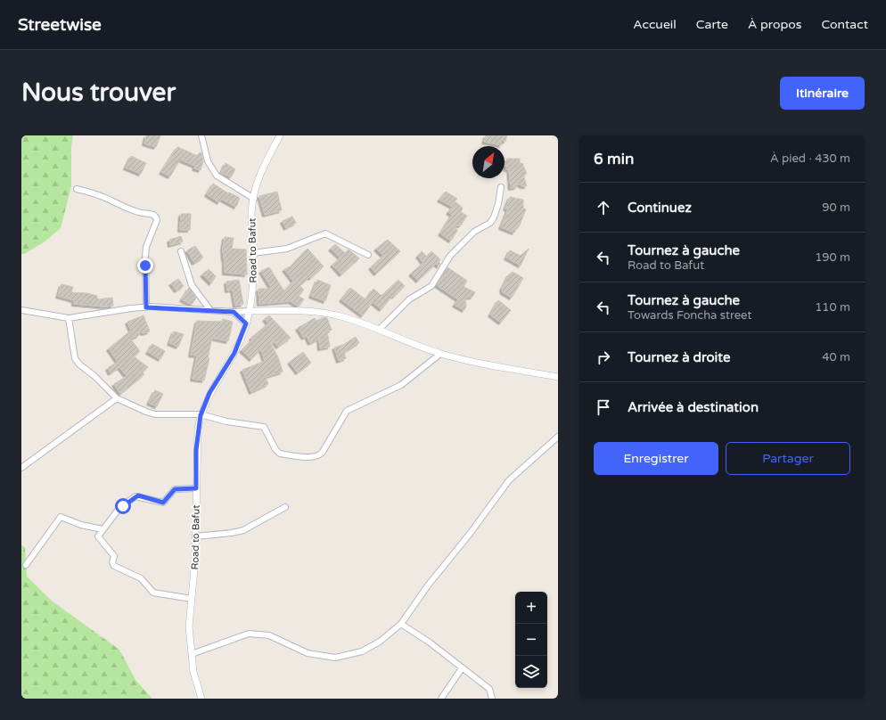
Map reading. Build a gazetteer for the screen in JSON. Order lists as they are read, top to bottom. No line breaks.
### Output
{"streets":{"street":["Road to Bafut"]},"north":"top right","page":{"header":"Streetwise","nav":["Accueil","Carte","À propos","Contact"],"buttons":["Itinéraire",["Enregistrer","Partager"]],"title":"Nous trouver","heading":["6 min","À pied · 430 m"],"list":[["Continuez","90 m"],["Tournez à gauche","Road to Bafut","190 m"],["Tournez à gauche","Towards Foncha street","110 m"],["Tournez à droite","40 m"],"Arrivée à destination"],"map_buttons":["+","−"]}}
